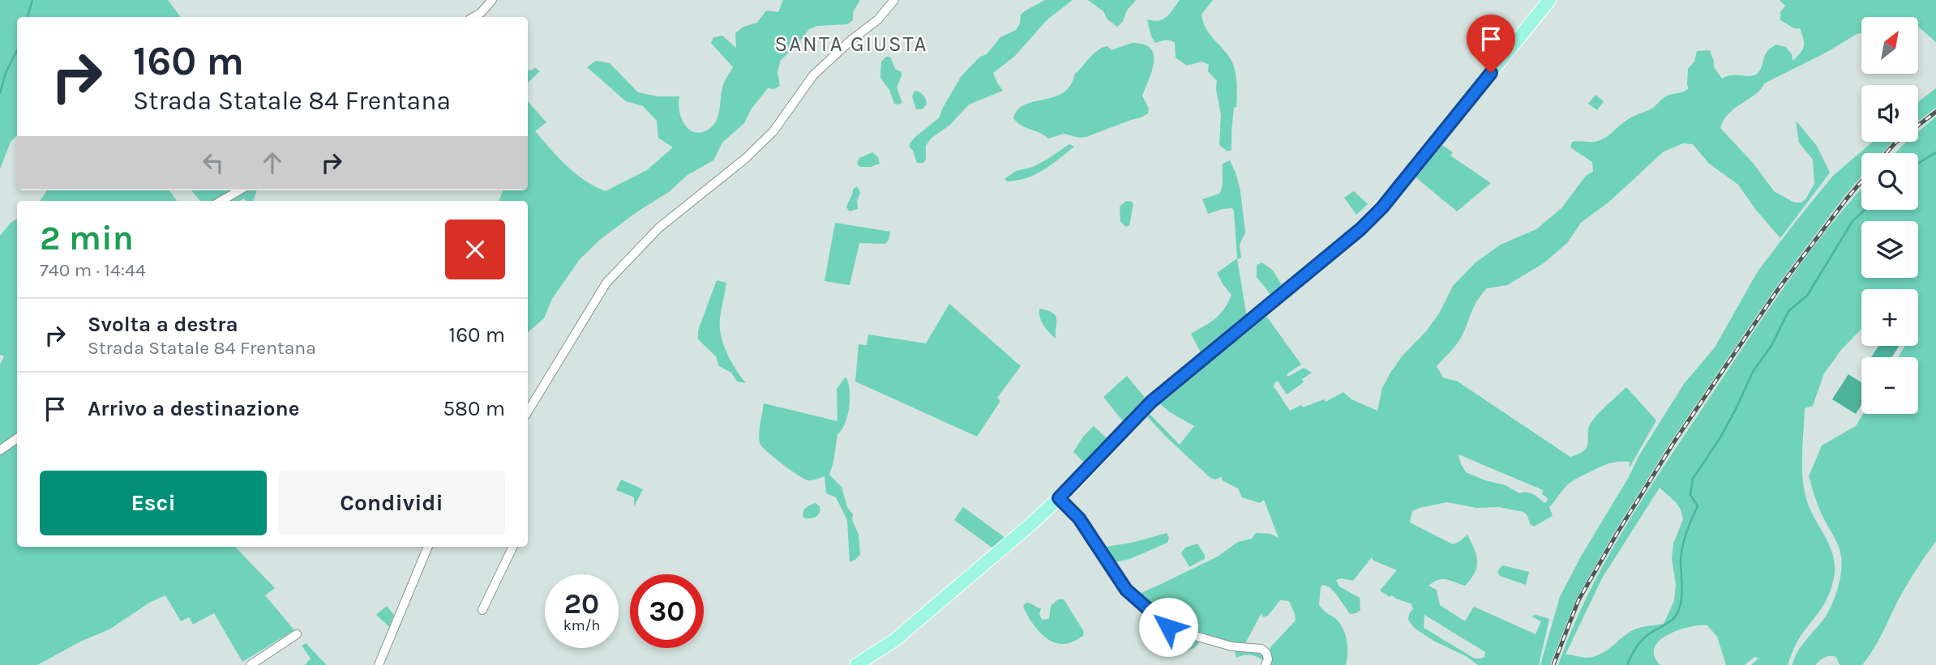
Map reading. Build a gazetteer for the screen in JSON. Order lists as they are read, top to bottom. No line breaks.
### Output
{"districts":["SANTA GIUSTA"],"north":"top right","page":{"map_buttons":["+","−"],"turn":["160 m","Strada Statale 84 Frentana"],"heading":["2 min","740 m · 14:44"],"list":[{"name":"Svolta a destra","note":"Strada Statale 84 Frentana","value":"160 m"},{"name":"Arrivo a destinazione","value":"580 m"}],"buttons":["Esci","Condividi"],"speed":"20 km/h","limit":"30"}}
